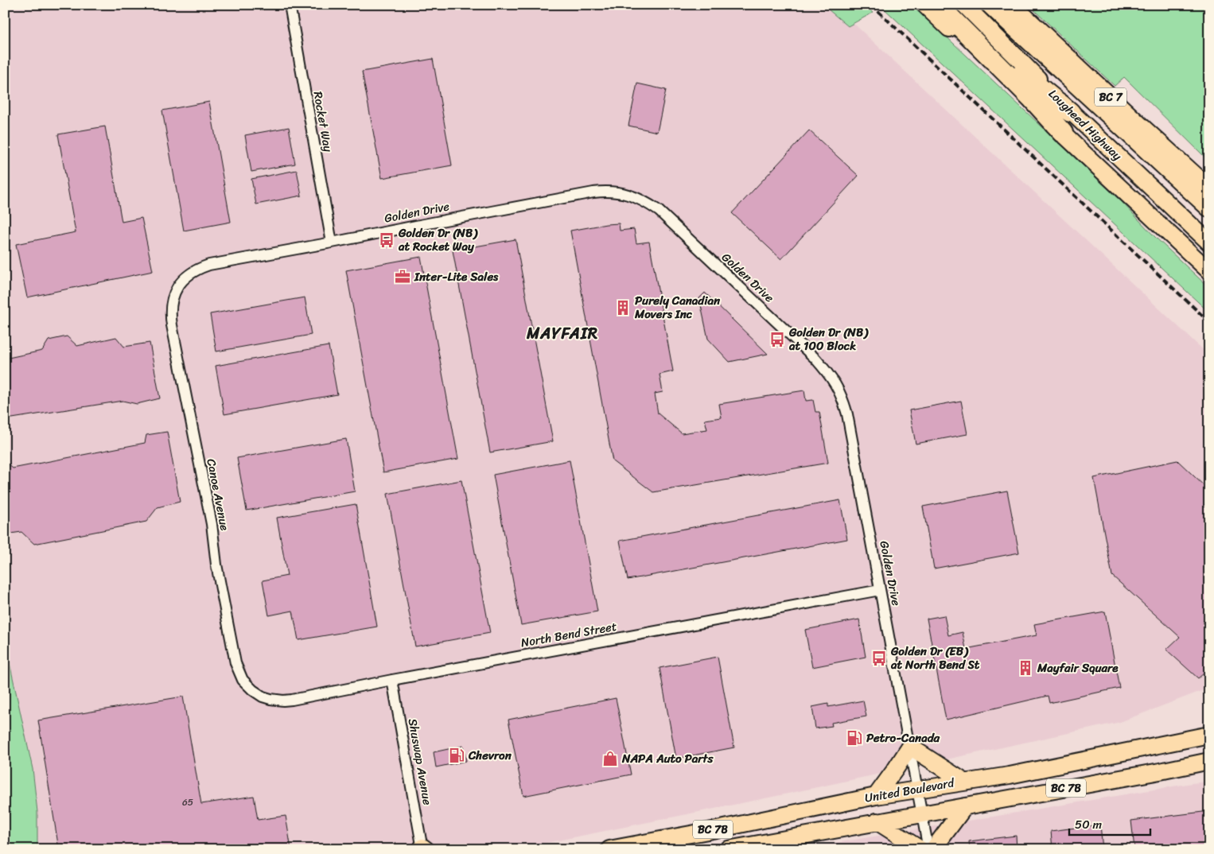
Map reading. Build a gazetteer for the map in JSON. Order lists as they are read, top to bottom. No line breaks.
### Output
{"streets":{"main road":["BC 7","Lougheed Highway","BC 7B","United Boulevard"],"street":["Rocket Way","Golden Drive","Canoe Avenue","North Bend Street","Shuswap Avenue"]},"crossings":[["Rocket Way","Golden Drive"],["Golden Drive","Canoe Avenue"],["Golden Drive","North Bend Street"],["Golden Drive","United Boulevard"],["Canoe Avenue","North Bend Street"],["North Bend Street","Shuswap Avenue"]],"districts":["MAYFAIR"],"places":{"bus stop":["Golden Dr (NB) at Rocket Way","Golden Dr (NB) at 100 Block","Golden Dr (EB) at North Bend St"],"office":["Inter-Lite Sales"],"building":["Purely Canadian Movers Inc","Mayfair Square"],"fuel station":["Petro-Canada","Chevron"],"shop":["NAPA Auto Parts"]},"house_numbers":["65"],"scale_bar":"50 m"}
